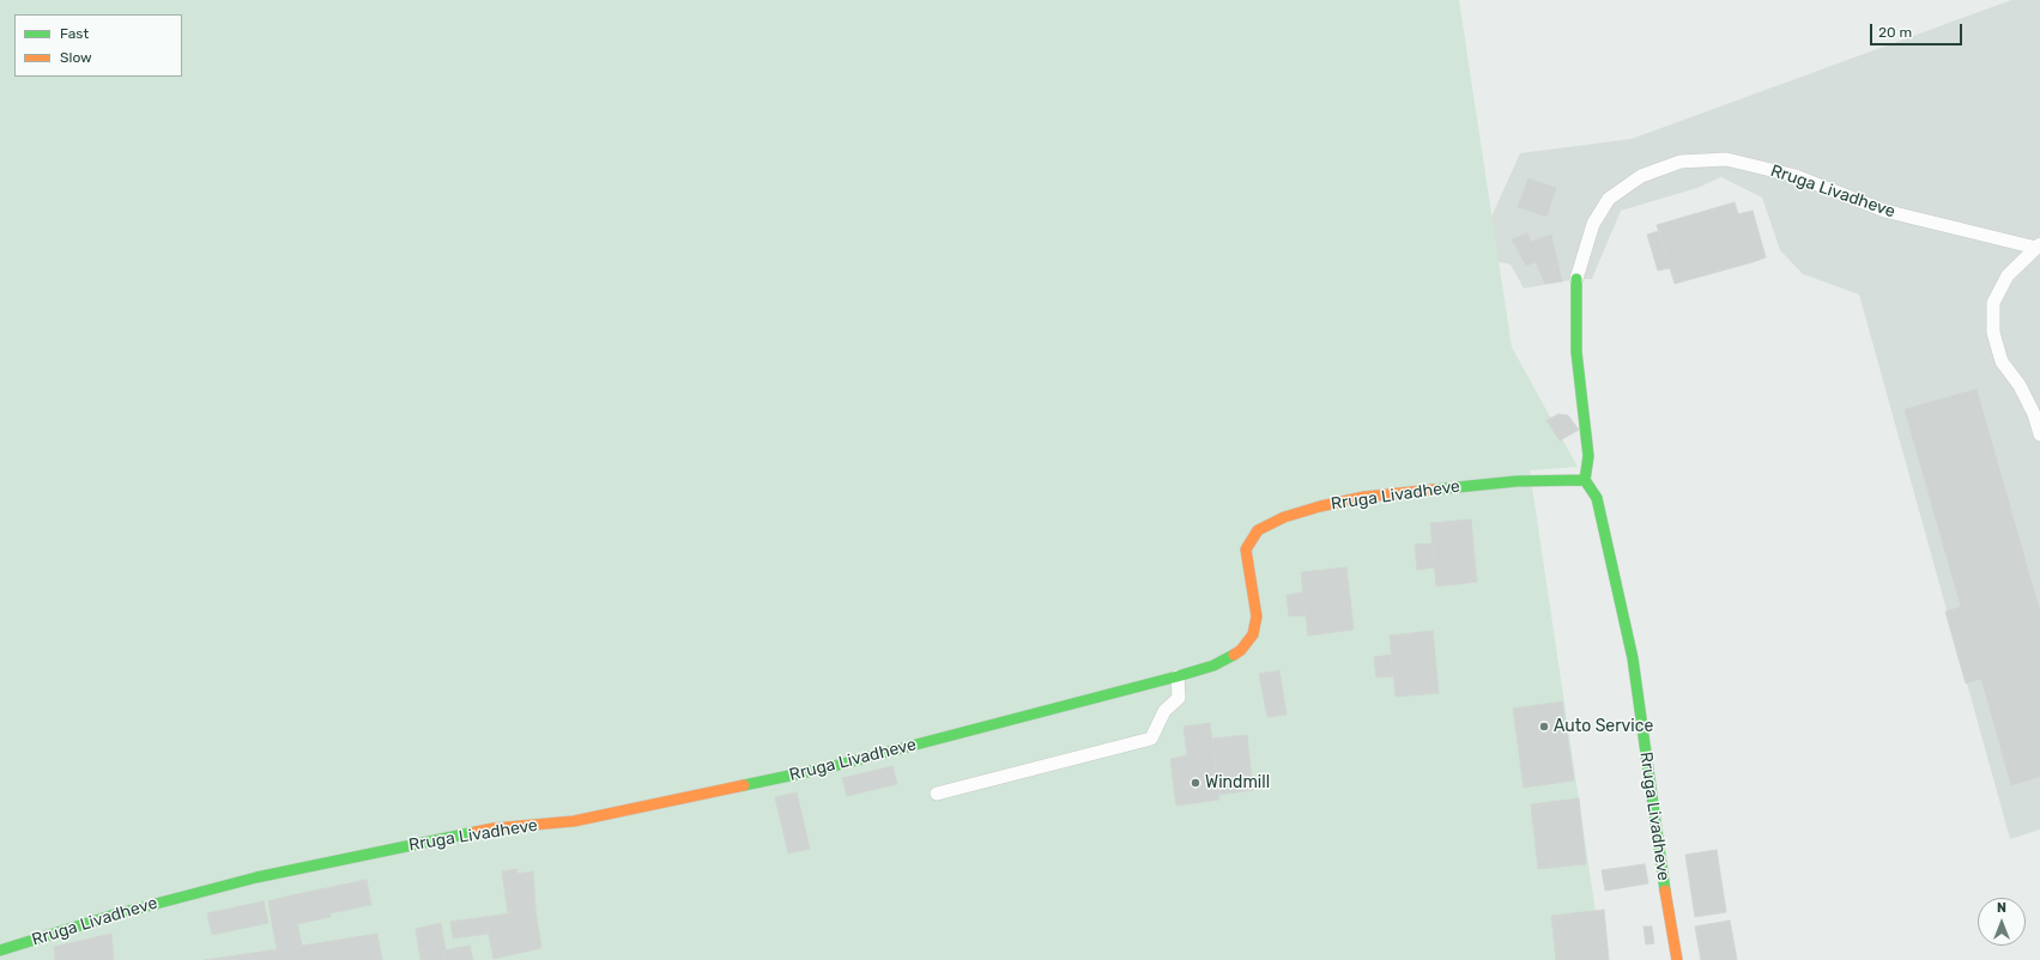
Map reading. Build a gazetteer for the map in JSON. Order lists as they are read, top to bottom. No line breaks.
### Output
{"streets":{"street":["Rruga Livadheve"]},"places":["Auto Service","Windmill"],"legend":["Fast","Slow"],"scale_bar":"20 m","north":"top"}
